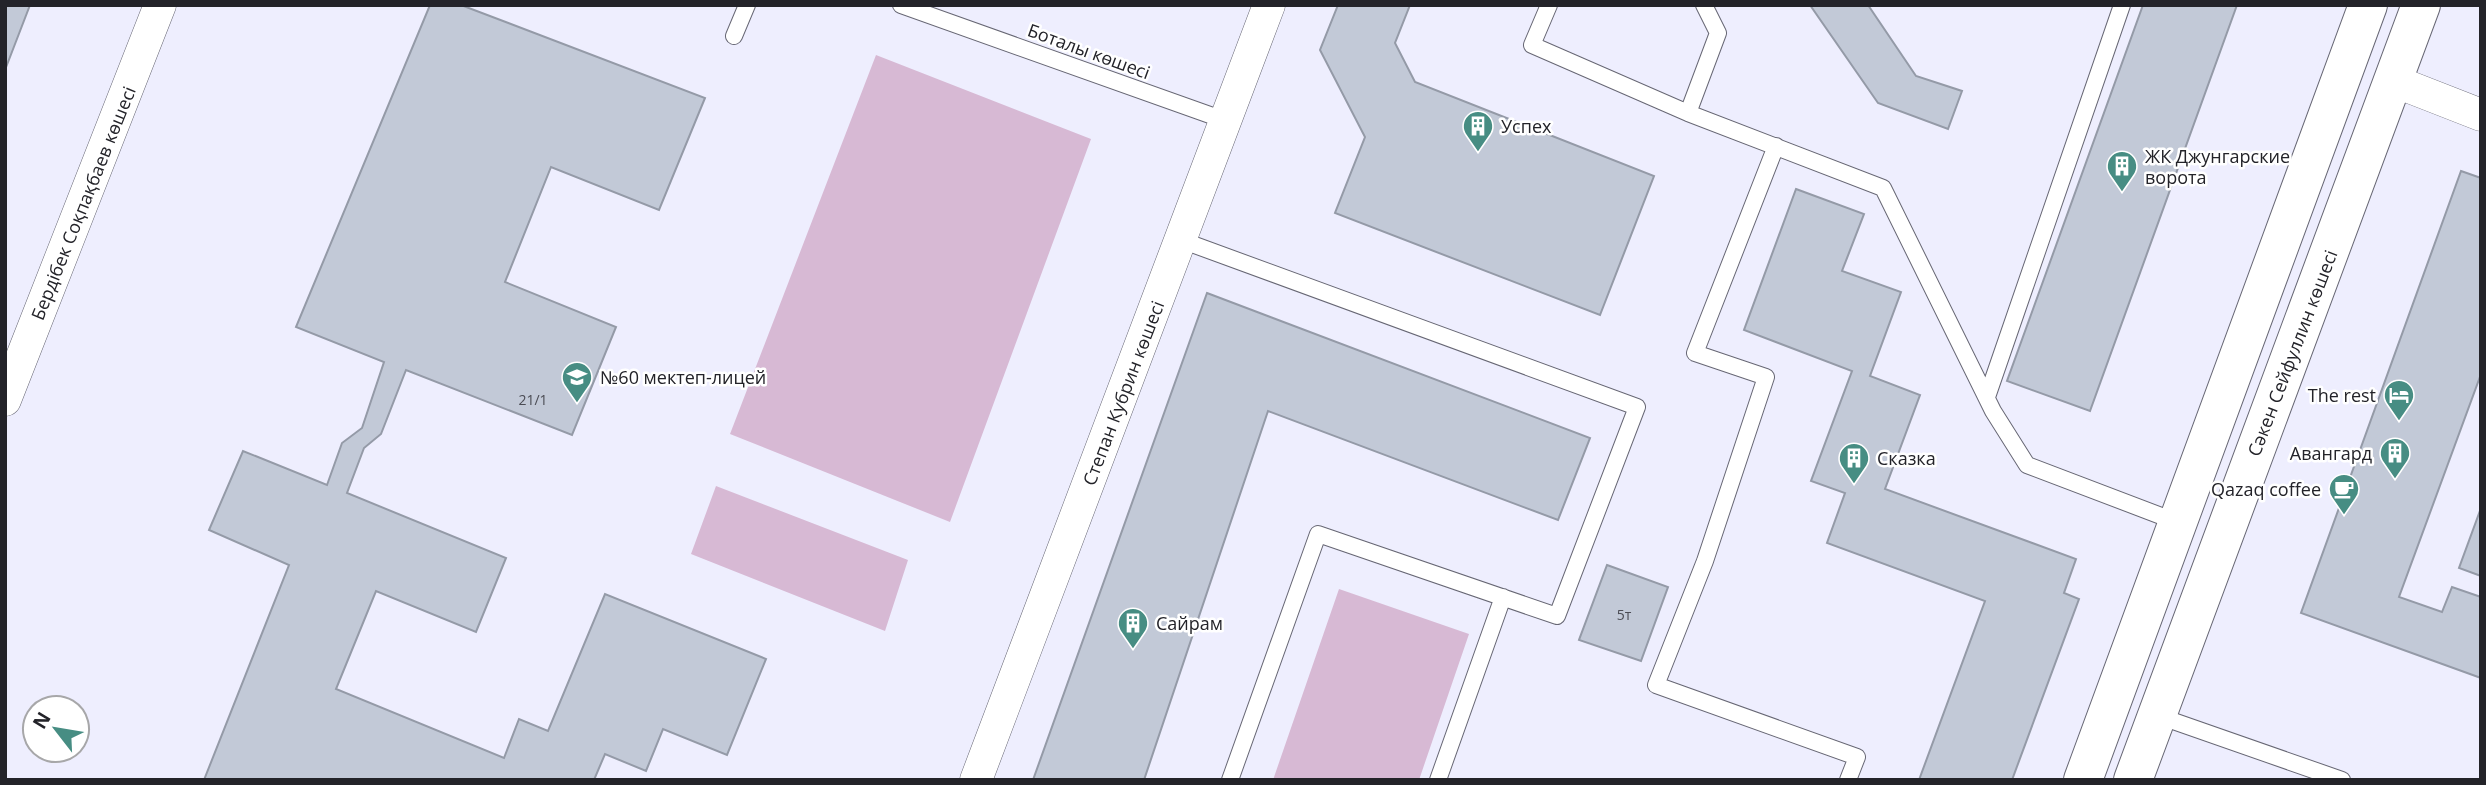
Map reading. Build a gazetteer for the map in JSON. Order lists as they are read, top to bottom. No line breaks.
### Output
{"streets":{"main road":["Сәкен Сейфуллин көшесі"],"street":["Бердібек Соқпақбаев көшесі","Степан Кубрин көшесі"],"lane":["Боталы көшесі"]},"crossings":[["Боталы көшесі","Степан Кубрин көшесі"]],"places":{"building":["Успех","ЖК Джунгарские ворота","Авангард","Сказка","Сайрам"],"school or university":["№60 мектеп-лицей"],"hotel":["The rest"],"cafe":["Qazaq coffee"]},"house_numbers":["21/1","5т"],"north":"top left"}
